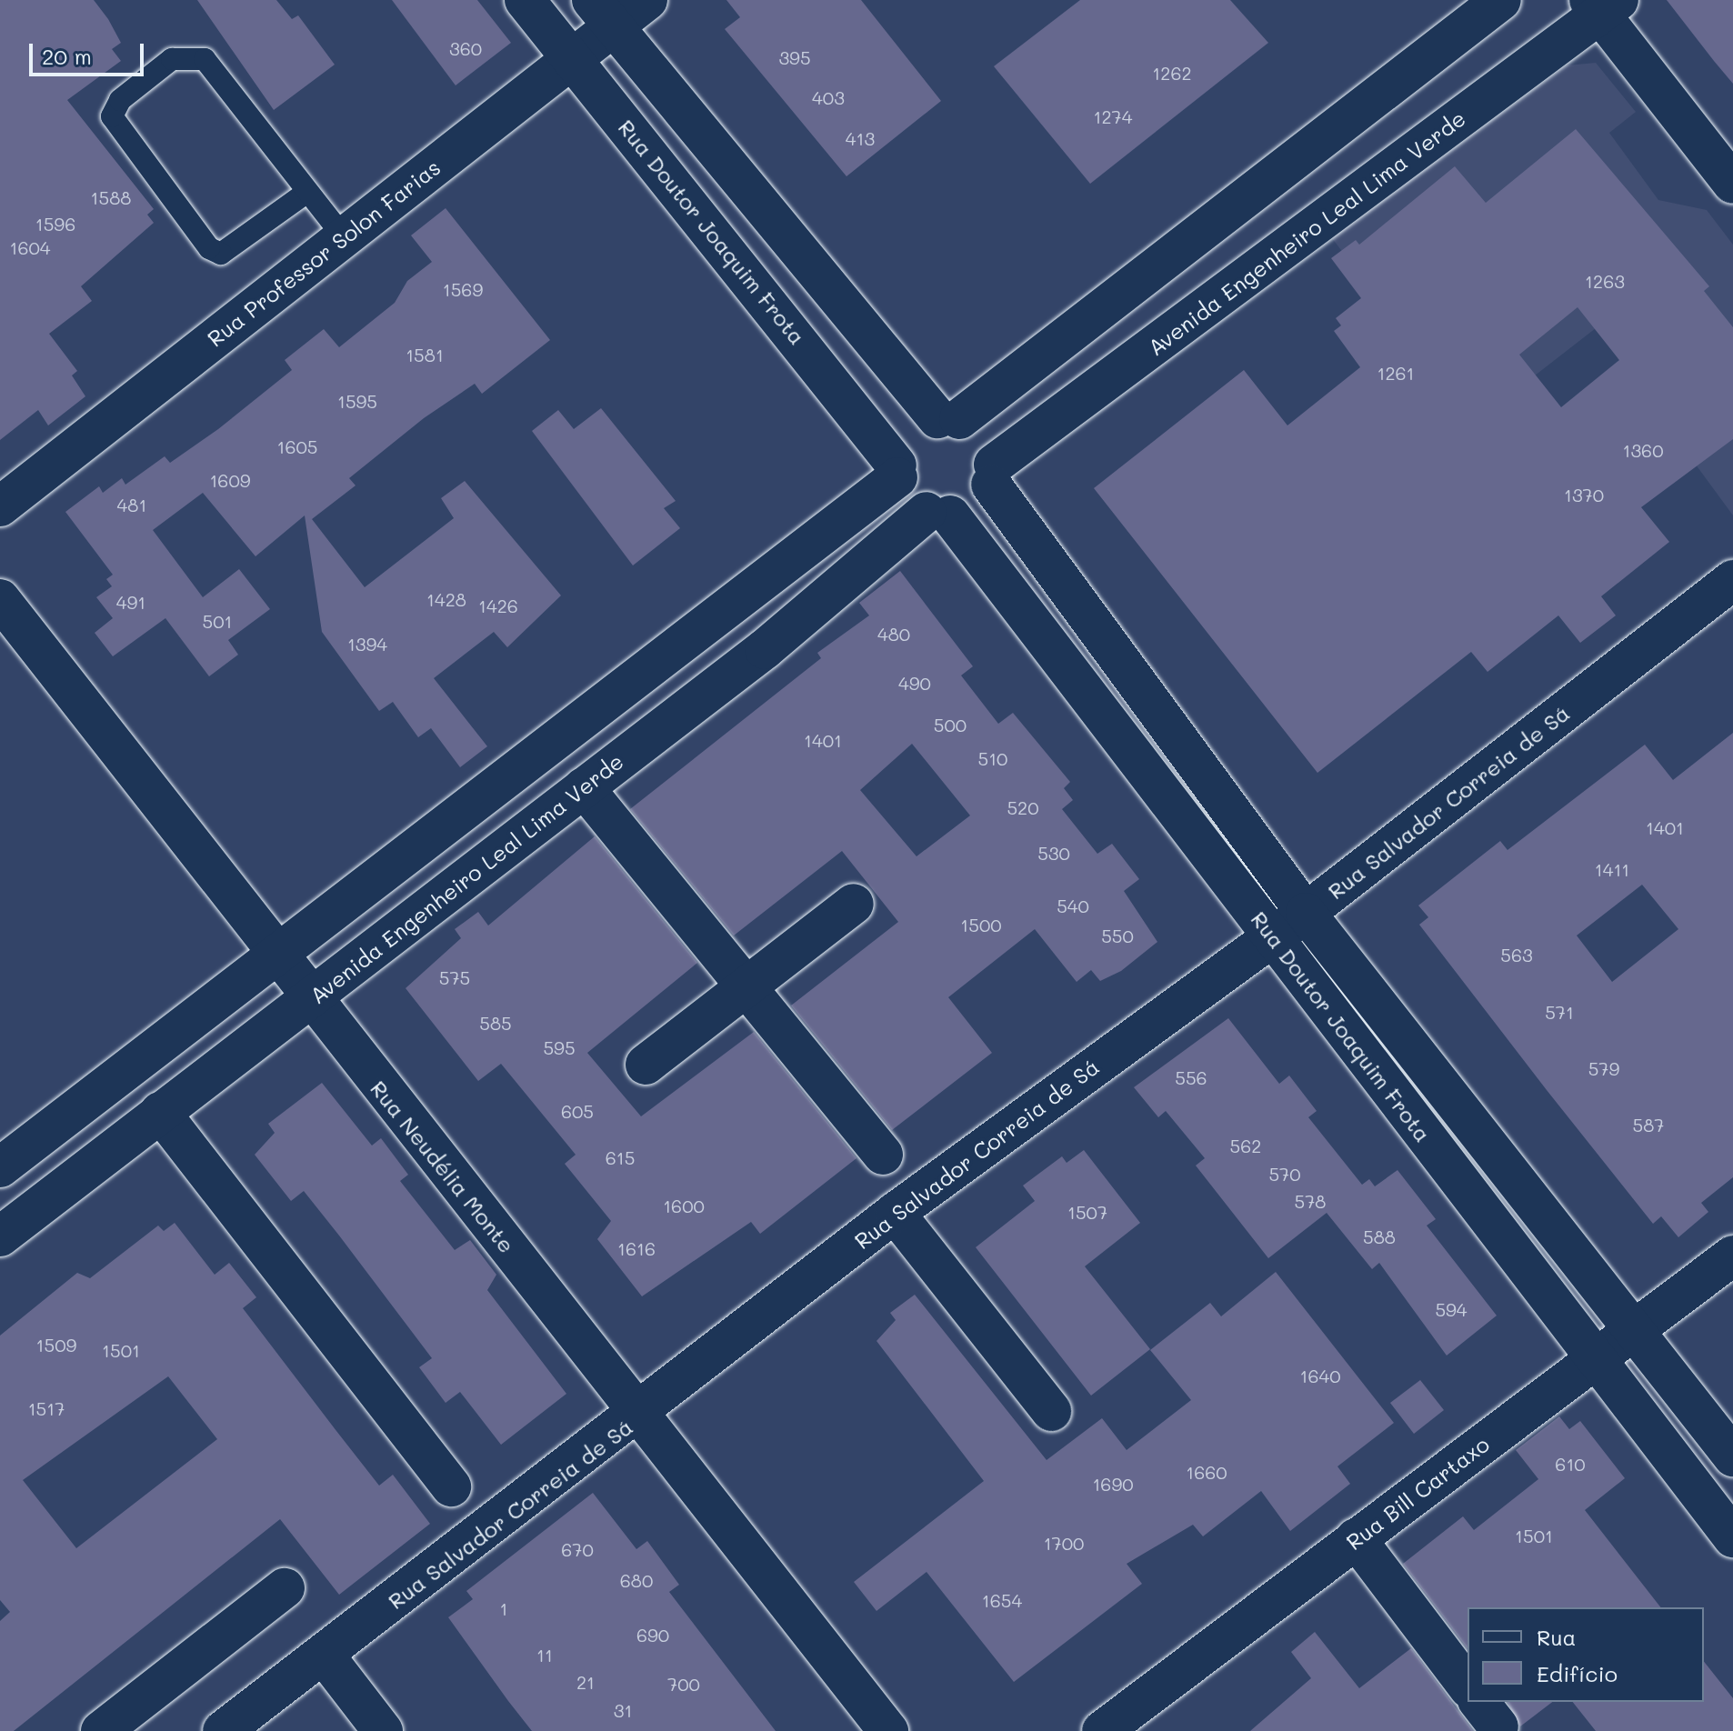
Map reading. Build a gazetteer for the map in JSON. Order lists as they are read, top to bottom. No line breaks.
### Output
{"streets":{"street":["Rua Doutor Joaquim Frota","Avenida Engenheiro Leal Lima Verde","Rua Professor Solon Farias","Rua Salvador Correia de Sá","Rua Neudélia Monte","Rua Bill Cartaxo"]},"crossings":[["Rua Doutor Joaquim Frota","Avenida Engenheiro Leal Lima Verde"],["Rua Doutor Joaquim Frota","Rua Professor Solon Farias"],["Rua Doutor Joaquim Frota","Rua Salvador Correia de Sá"],["Rua Doutor Joaquim Frota","Rua Bill Cartaxo"],["Avenida Engenheiro Leal Lima Verde","Rua Neudélia Monte"],["Rua Salvador Correia de Sá","Rua Neudélia Monte"]],"house_numbers":["360","395","1262","403","1274","413","1588","1596","1604","1263","1569","1581","1261","1595","1605","1360","1609","1370","481","1428","491","1426","501","480","1394","490","500","1401","510","520","1401","530","1411","540","1500","550","563","575","571","585","595","579","556","605","587","562","615","570","578","1600","1507","588","1616","594","1509","1501","1640","1517","610","1660","1690","1501","1700","670","680","1654","1","690","11","21","700","31"],"legend":["Rua","Edifício"],"scale_bar":"20 m"}
